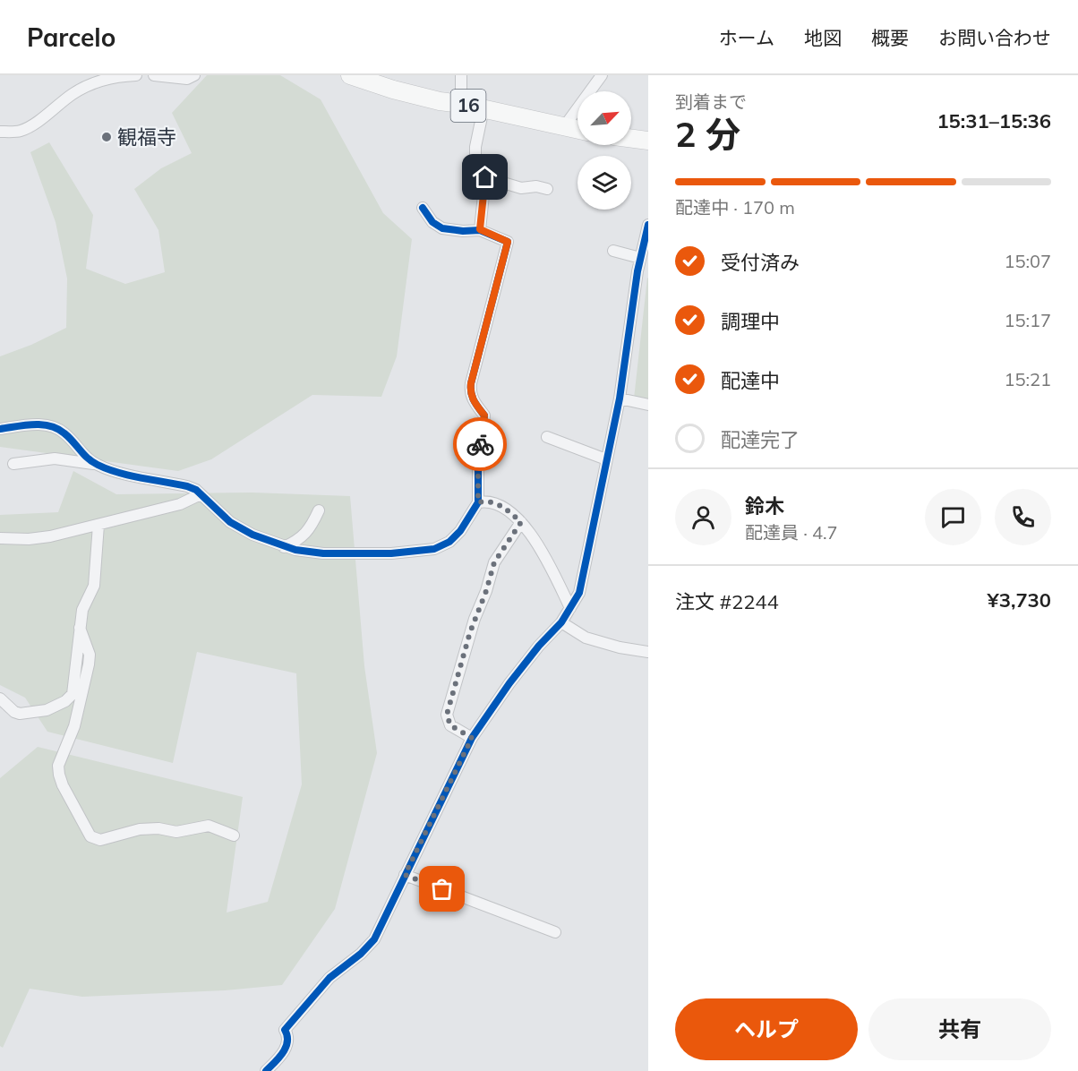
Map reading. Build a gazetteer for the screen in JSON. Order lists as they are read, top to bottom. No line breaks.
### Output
{"streets":{"main road":["16"]},"places":["観福寺"],"north":"top right","page":{"header":"Parcelo","nav":["ホーム","地図","概要","お問い合わせ"],"heading":["2 分","到着まで","15:31–15:36"],"panel":["鈴木","配達員 · 4.7","注文 #2244","¥3,730"],"bar":"配達中 · 170 m","list":[["受付済み","15:07"],["調理中","15:17"],["配達中","15:21"],"配達完了"],"buttons":["ヘルプ","共有"]}}
